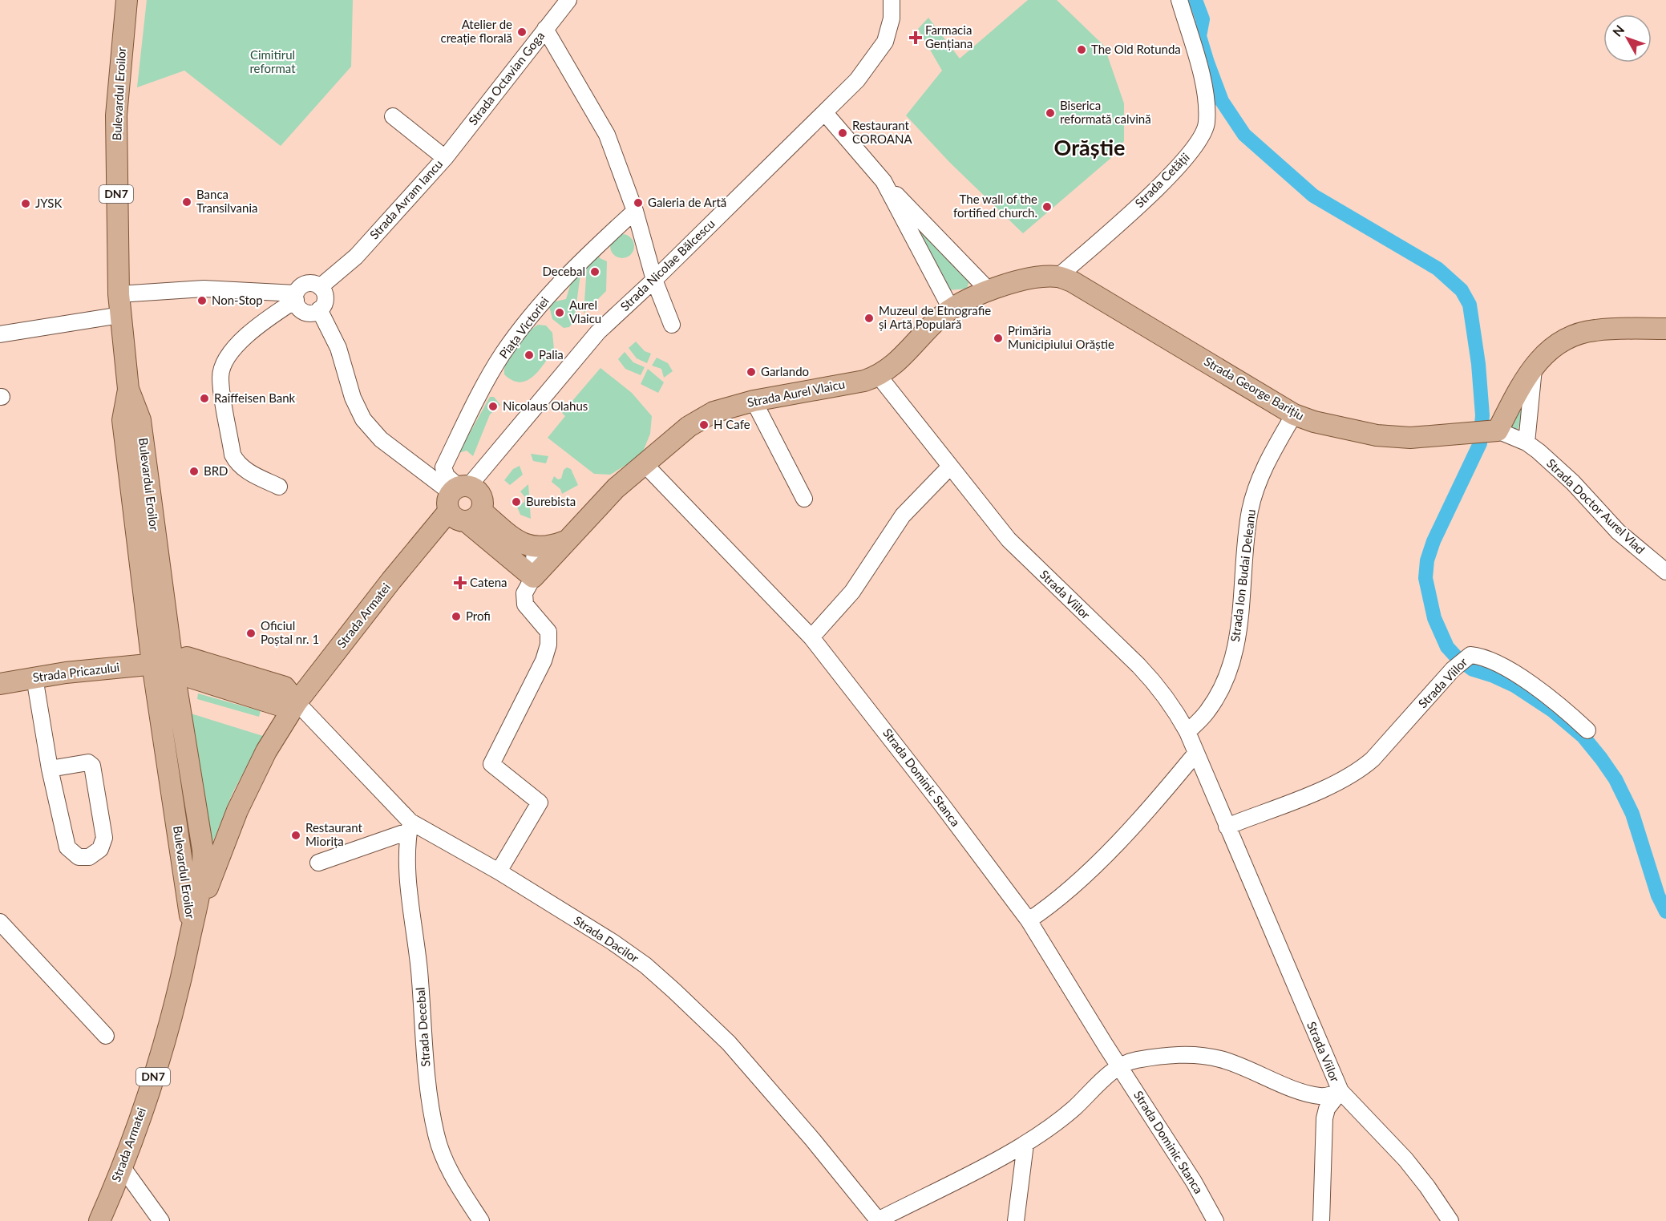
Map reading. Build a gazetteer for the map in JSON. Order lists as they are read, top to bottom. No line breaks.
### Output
{"streets":{"main road":["Bulevardul Eroilor","DN7","Strada George Barițiu","Strada Aurel Vlaicu","Strada Armatei","Strada Pricazului"],"street":["Strada Octavian Goga","Strada Cetății","Strada Avram Iancu","Strada Nicolae Bălcescu","Piața Victoriei","Strada Doctor Aurel Vlad","Strada Ion Budai Deleanu","Strada Viilor","Strada Dominic Stanca","Strada Dacilor","Strada Decebal"]},"crossings":[["Strada Octavian Goga","Strada Avram Iancu"],["Bulevardul Eroilor","Strada Armatei"],["Bulevardul Eroilor","Strada Pricazului"],["Strada Cetății","Strada George Barițiu"],["Strada Nicolae Bălcescu","Strada Armatei"],["Strada George Barițiu","Strada Doctor Aurel Vlad"],["Strada George Barițiu","Strada Ion Budai Deleanu"],["Strada Aurel Vlaicu","Strada Viilor"],["Strada Aurel Vlaicu","Strada Dominic Stanca"],["Strada Ion Budai Deleanu","Strada Viilor"],["Strada Armatei","Strada Dacilor"],["Strada Dacilor","Strada Decebal"]],"districts":["Orăștie"],"parks":["Cimitirul reformat"],"places":{"other":["Atelier de creație florală","The Old Rotunda","Biserica reformată calvină","Restaurant COROANA","Banca Transilvania","Galeria de Artă","JYSK","The wall of the fortified church.","Decebal","Non-Stop","Aurel Vlaicu","Muzeul de Etnografie și Artă Populară","Primăria Municipiului Orăștie","Palia","Garlando","Raiffeisen Bank","Nicolaus Olahus","H Cafe","BRD","Burebista","Profi","Oficiul Poștal nr. 1","Restaurant Miorița"],"health":["Farmacia Gențiana","Catena"]},"north":"top left"}
